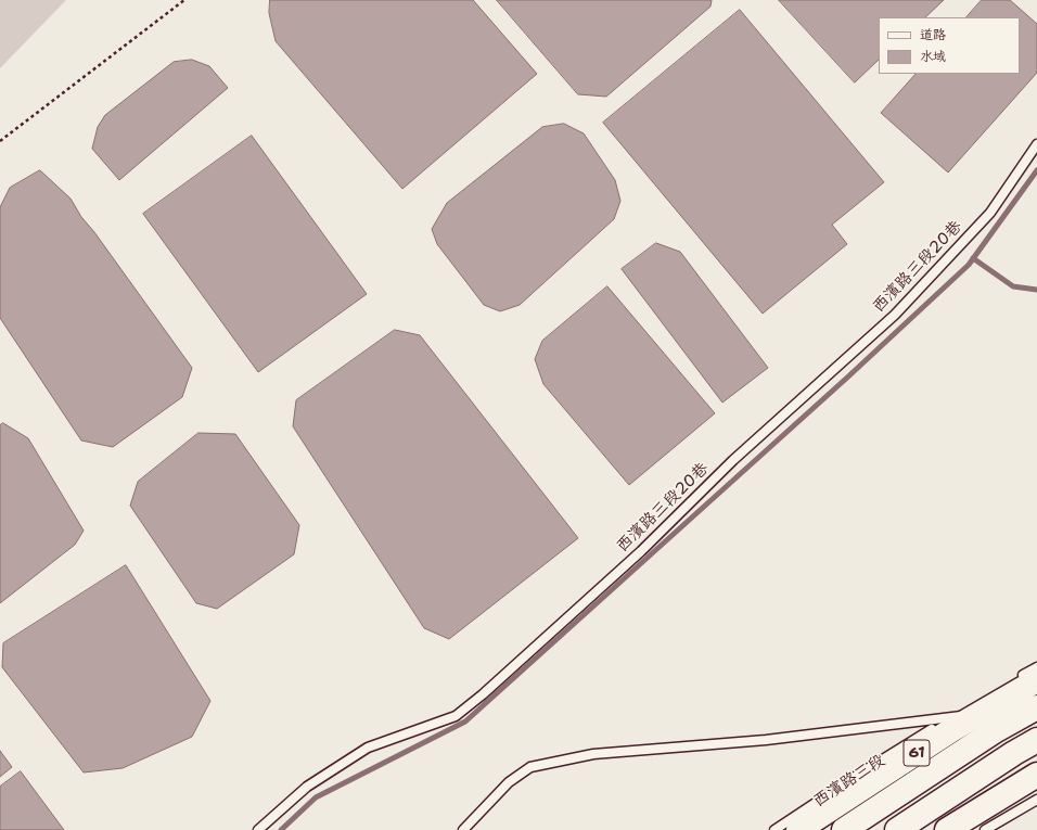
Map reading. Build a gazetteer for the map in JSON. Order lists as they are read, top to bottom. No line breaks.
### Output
{"streets":{"main road":["61","西濱路三段"],"lane":["西濱路三段20巷"]},"legend":["道路","水域"]}
